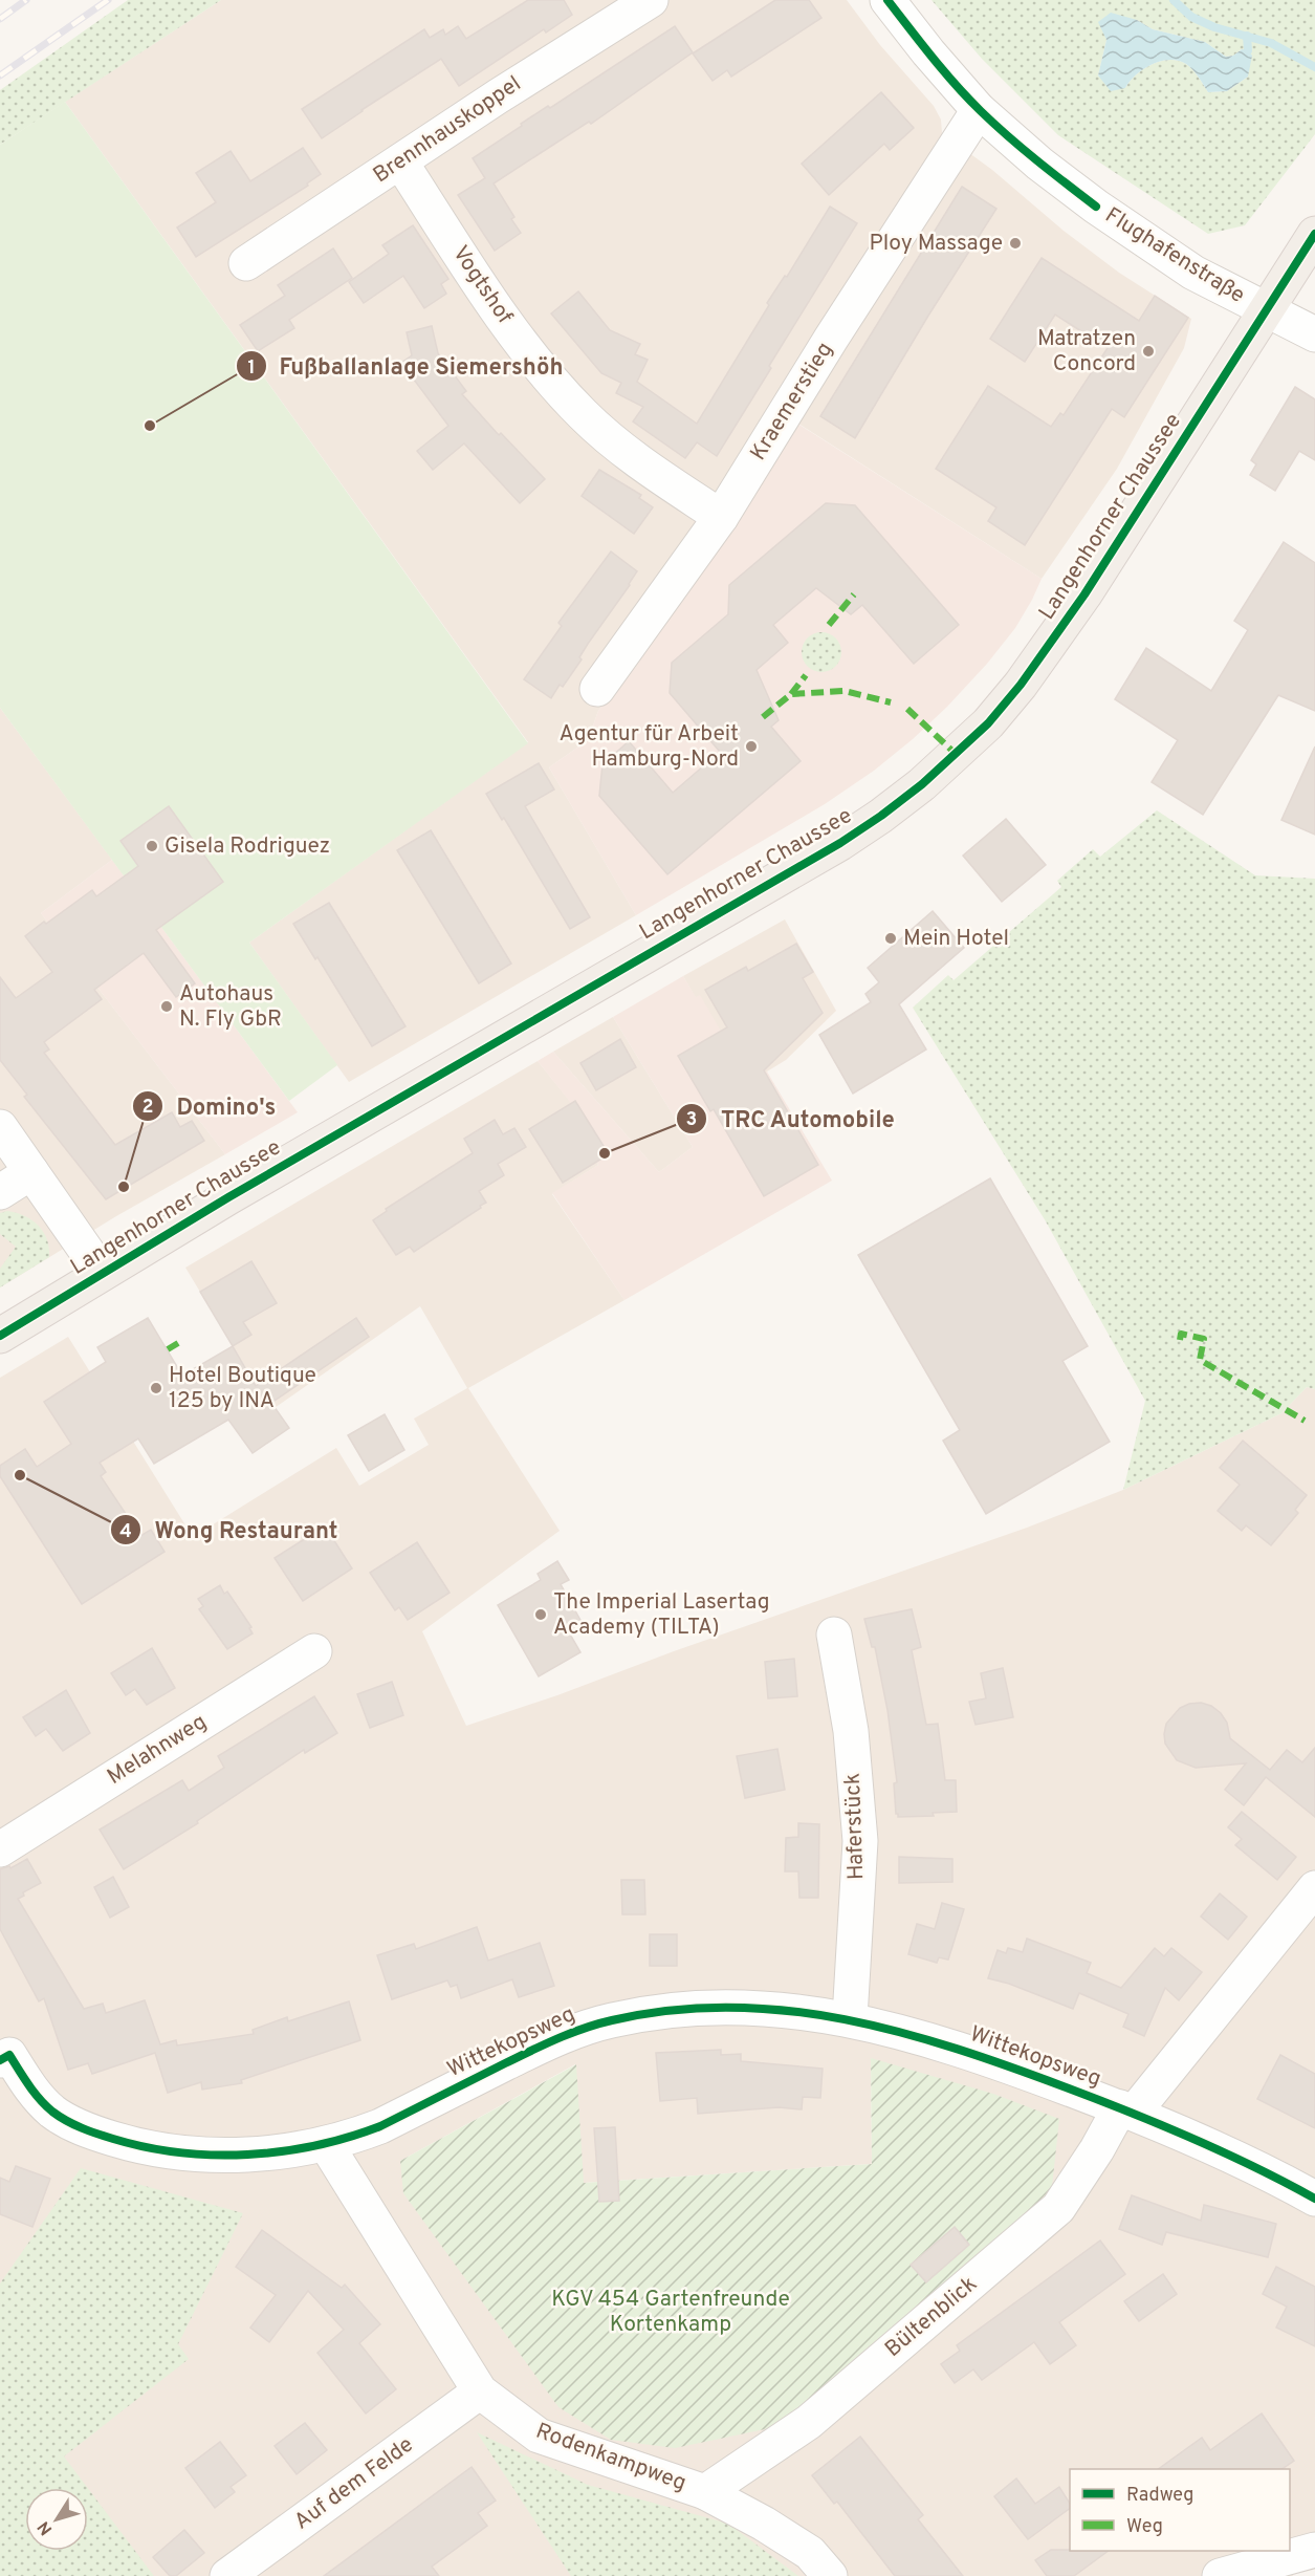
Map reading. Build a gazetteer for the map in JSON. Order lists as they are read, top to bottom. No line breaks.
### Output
{"streets":{"main road":["Langenhorner Chaussee"],"street":["Brennhauskoppel","Flughafenstraße","Vogtshof","Kraemerstieg","Melahnweg","Haferstück","Wittekopsweg","Bültenblick","Rodenkampweg","Auf dem Felde"]},"crossings":[["Brennhauskoppel","Vogtshof"],["Flughafenstraße","Kraemerstieg"],["Flughafenstraße","Langenhorner Chaussee"],["Vogtshof","Kraemerstieg"],["Haferstück","Wittekopsweg"],["Wittekopsweg","Bültenblick"],["Wittekopsweg","Rodenkampweg"],["Bültenblick","Rodenkampweg"],["Rodenkampweg","Auf dem Felde"]],"parks":["KGV 454 Gartenfreunde Kortenkamp"],"places":["Ploy Massage","Matratzen Concord","Fußballanlage Siemershöh","Agentur für Arbeit Hamburg-Nord","Gisela Rodriguez","Mein Hotel","Autohaus N. Fly GbR","TRC Automobile","Domino's","Hotel Boutique 125 by INA","Wong Restaurant","The Imperial Lasertag Academy (TILTA)"],"legend":["Radweg","Weg"],"north":"bottom left"}
